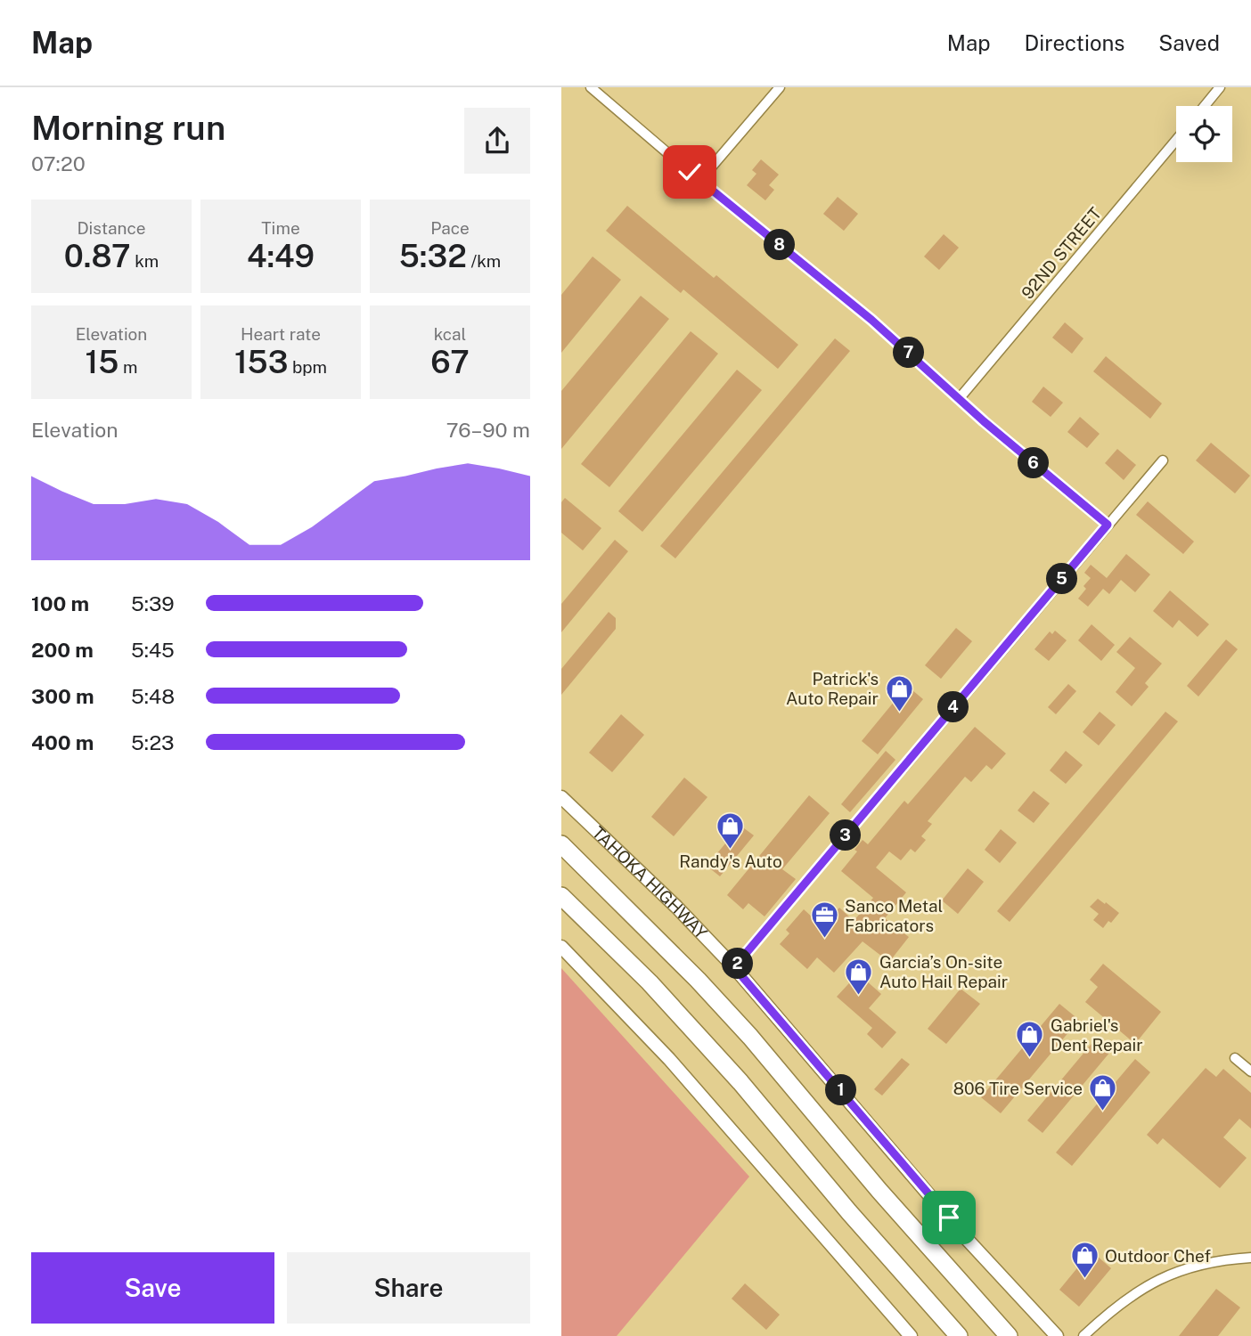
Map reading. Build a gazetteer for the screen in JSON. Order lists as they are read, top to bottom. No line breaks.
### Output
{"streets":{"highway":["TAHOKA HIGHWAY"],"street":["92ND STREET"]},"places":{"shop":["Patrick's Auto Repair","Randy's Auto","Garcia’s On-site Auto Hail Repair","Gabriel's Dent Repair","806 Tire Service","Outdoor Chef"],"office":["Sanco Metal Fabricators"]},"page":{"header":"Map","nav":["Map","Directions","Saved"],"heading":["Morning run","07:20"],"stats":[["Distance","0.87 km"],["Time","4:49"],["Pace","5:32 /km"],["Elevation","15 m"],["Heart rate","153 bpm"],["kcal","67"]],"pins":["8","7","6","5","4","3","2","1"],"chart":["Elevation","76–90 m"],"list":[{"name":"100 m","note":"5:39"},{"name":"200 m","note":"5:45"},{"name":"300 m","note":"5:48"},{"name":"400 m","note":"5:23"}],"buttons":["Save","Share"]}}
